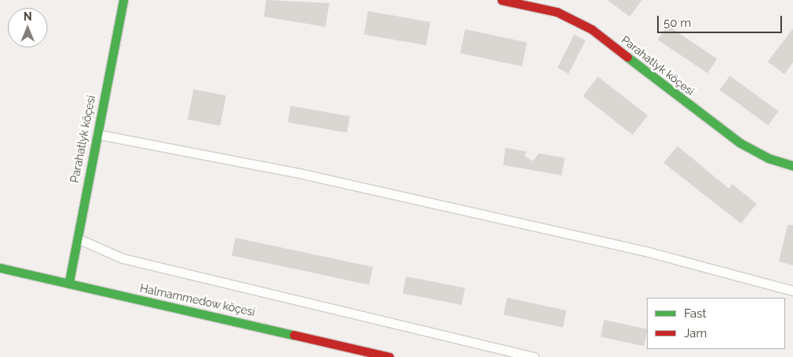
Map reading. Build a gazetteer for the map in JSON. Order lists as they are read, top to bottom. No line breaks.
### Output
{"streets":{"street":["Parahatlyk köçesi","Halmammedow köçesi"]},"crossings":[["Parahatlyk köçesi","Halmammedow köçesi"]],"legend":["Fast","Jam"],"scale_bar":"50 m","north":"top"}
